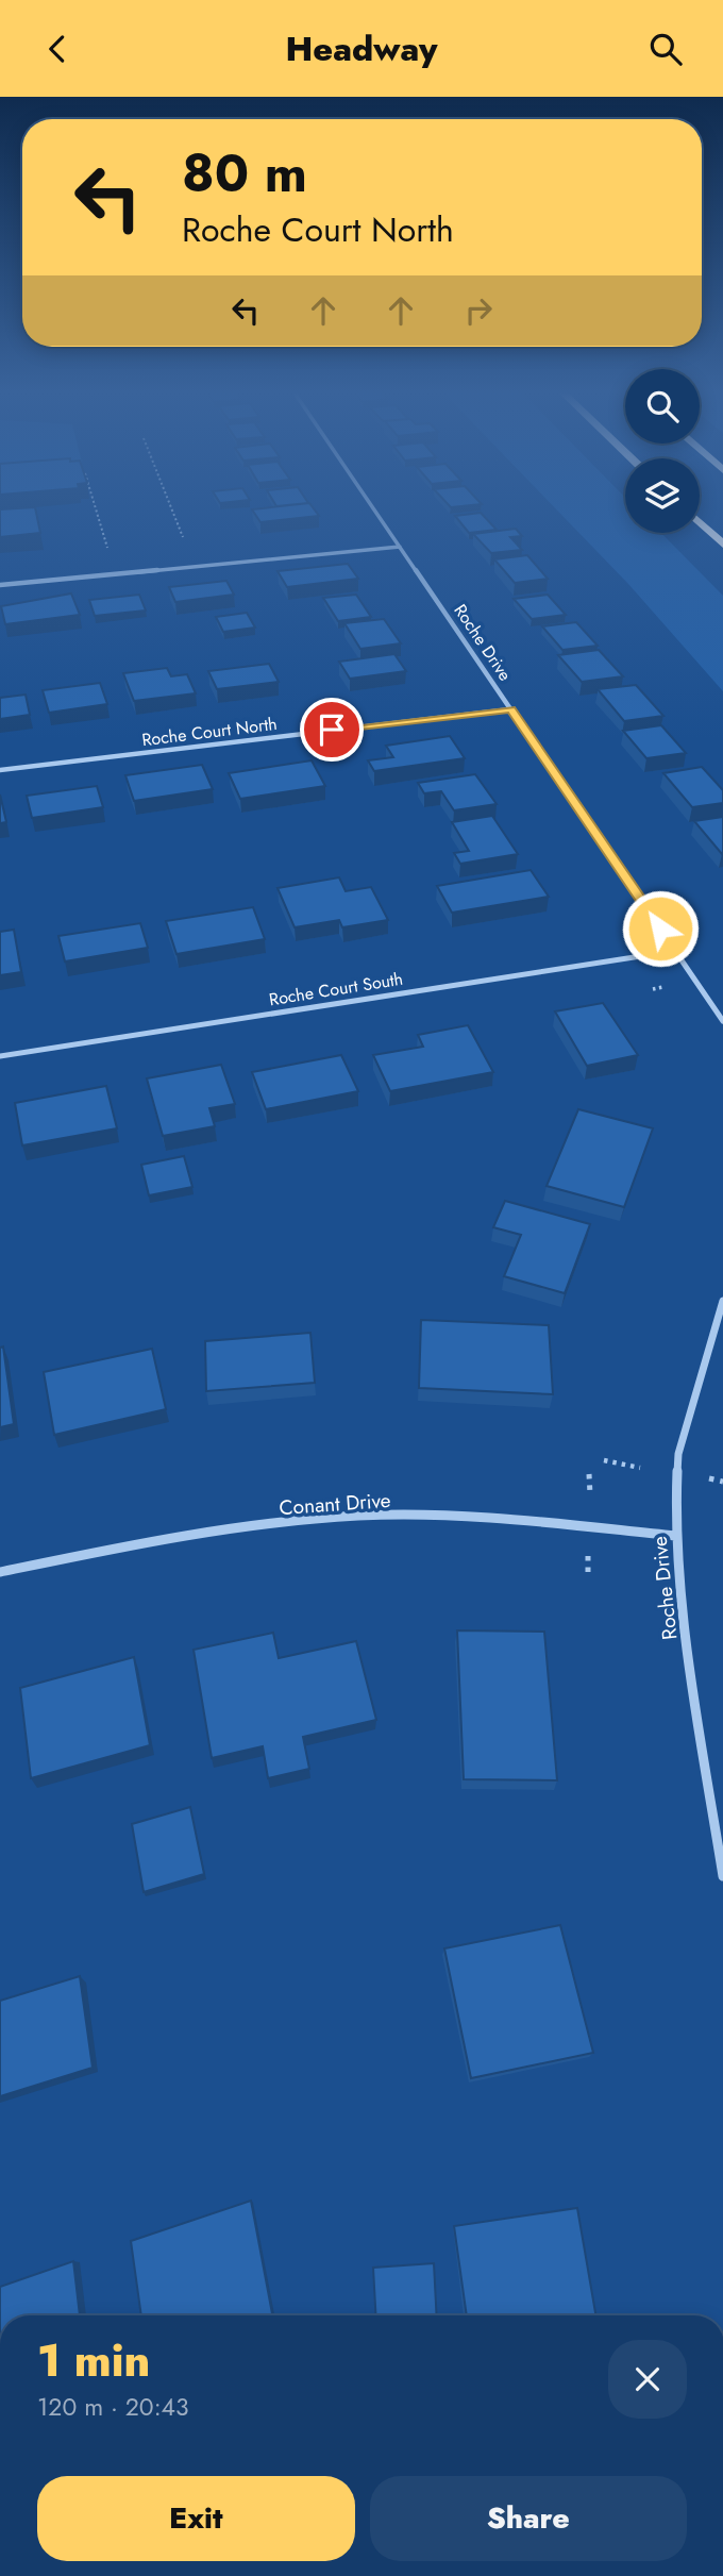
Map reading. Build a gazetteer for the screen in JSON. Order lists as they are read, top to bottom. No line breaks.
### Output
{"streets":{"street":["Roche Drive","Roche Court North","Roche Court South","Conant Drive"]},"crossings":[["Roche Drive","Roche Court North"],["Roche Drive","Roche Court South"],["Roche Drive","Conant Drive"]],"page":{"header":"Headway","turn":["80 m","Roche Court North"],"heading":["1 min","120 m · 20:43"],"buttons":["Exit","Share"]}}
